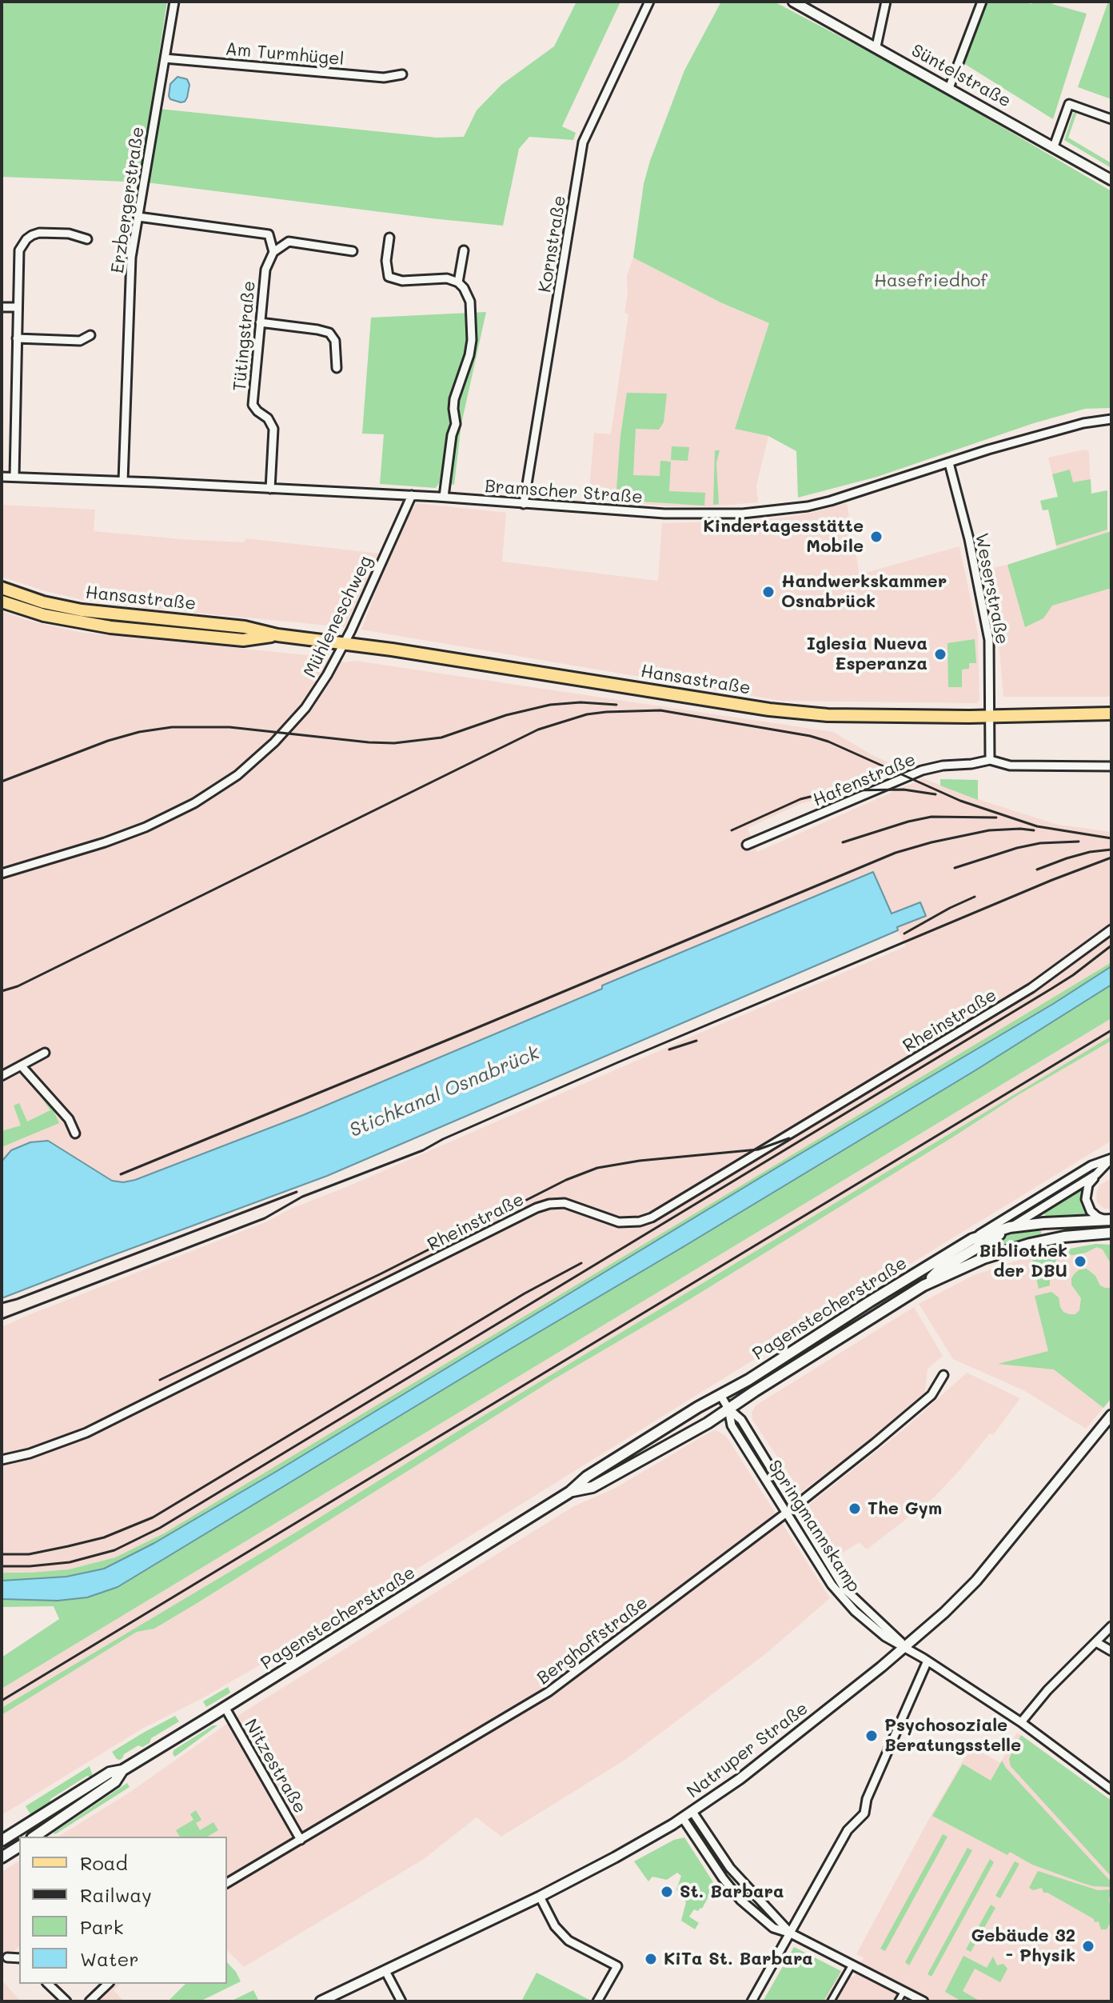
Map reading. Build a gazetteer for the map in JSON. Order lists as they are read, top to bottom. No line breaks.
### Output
{"streets":{"main road":["Hansastraße","Pagenstecherstraße"],"street":["Am Turmhügel","Süntelstraße","Erzbergerstraße","Kornstraße","Tütingstraße","Bramscher Straße","Weserstraße","Mühleneschweg","Hafenstraße","Rheinstraße","Springmannskamp","Berghoffstraße","Natruper Straße","Nitzestraße"]},"crossings":[["Am Turmhügel","Erzbergerstraße"],["Erzbergerstraße","Bramscher Straße"],["Kornstraße","Bramscher Straße"],["Tütingstraße","Bramscher Straße"],["Bramscher Straße","Weserstraße"],["Bramscher Straße","Mühleneschweg"],["Weserstraße","Hansastraße"],["Weserstraße","Hafenstraße"],["Hansastraße","Mühleneschweg"],["Pagenstecherstraße","Springmannskamp"],["Pagenstecherstraße","Nitzestraße"],["Springmannskamp","Berghoffstraße"],["Springmannskamp","Natruper Straße"],["Berghoffstraße","Nitzestraße"]],"water":["Stichkanal Osnabrück"],"parks":["Hasefriedhof"],"places":["Kindertagesstätte Mobile","Handwerkskammer Osnabrück","Iglesia Nueva Esperanza","Bibliothek der DBU","The Gym","Psychosoziale Beratungsstelle","St. Barbara","Gebäude 32 - Physik","KiTa St. Barbara"],"legend":["Road","Railway","Park","Water"]}
